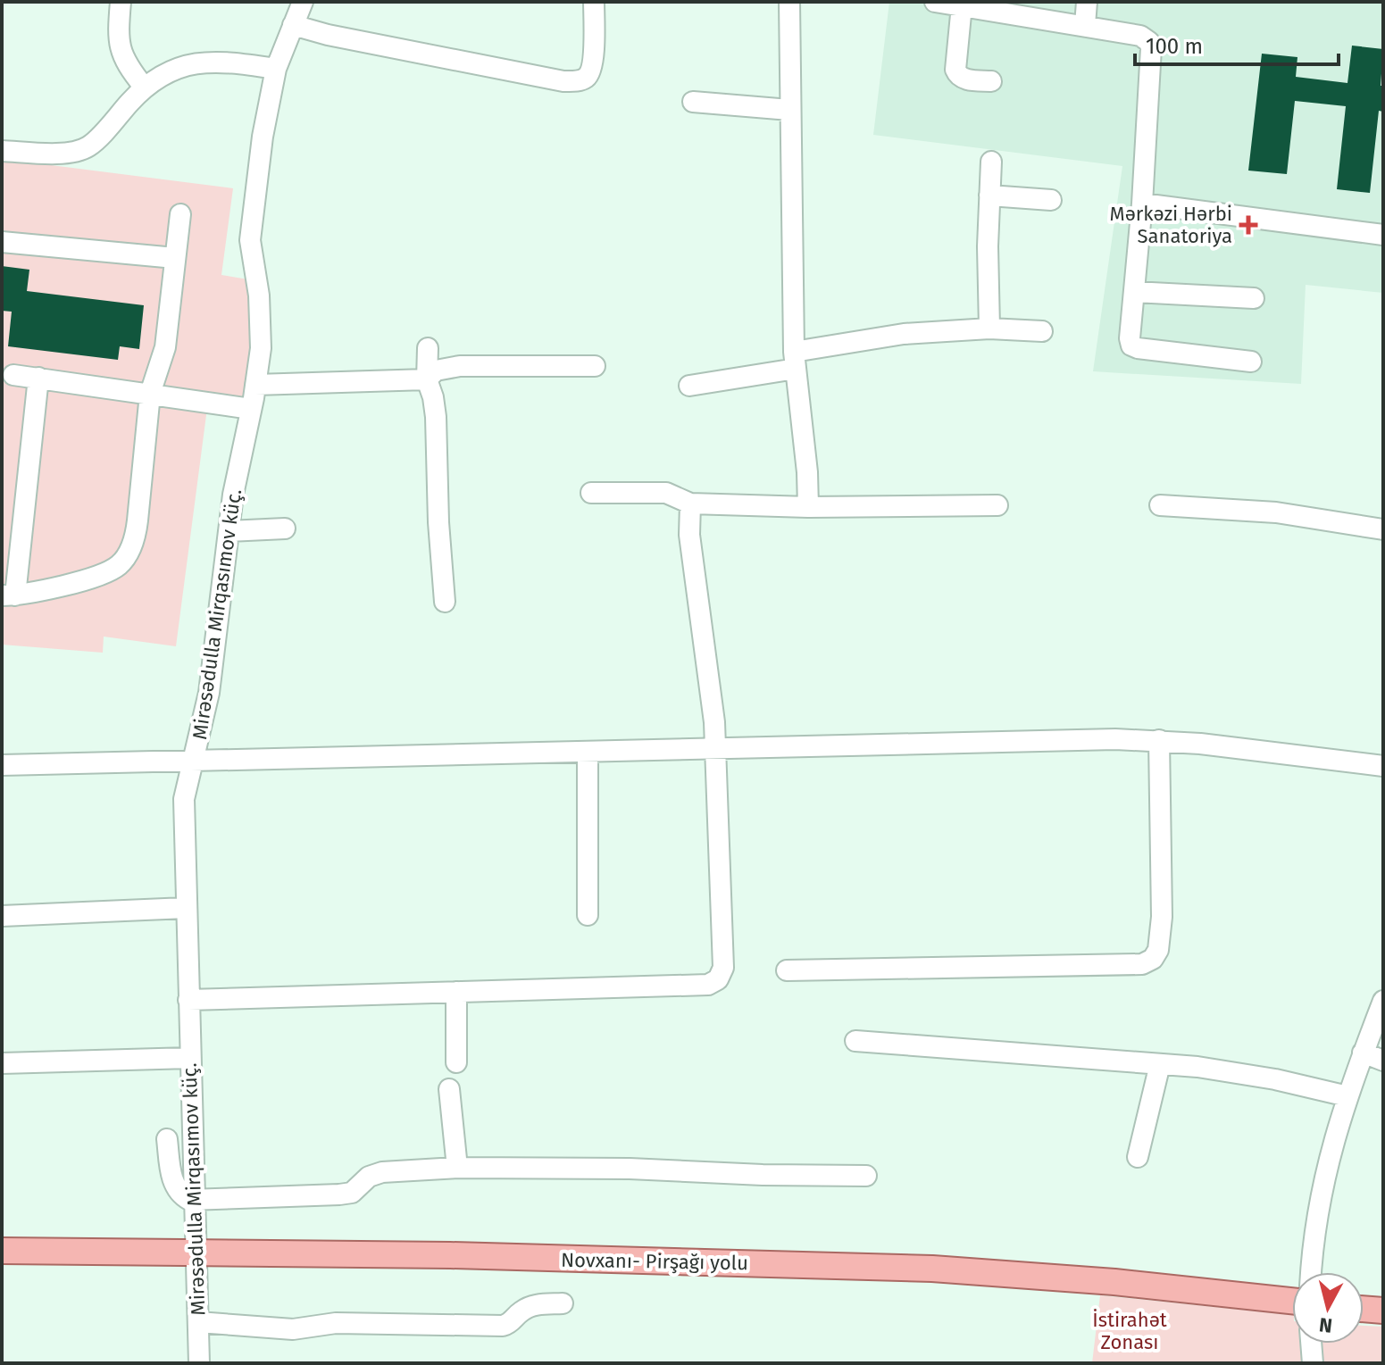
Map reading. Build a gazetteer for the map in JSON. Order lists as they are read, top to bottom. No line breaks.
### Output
{"streets":{"main road":["Novxanı- Pirşağı yolu"],"street":["Mirəsədulla Mirqasımov küç."]},"crossings":[["Mirəsədulla Mirqasımov küç.","Novxanı- Pirşağı yolu"]],"parks":["İstirahət Zonası"],"places":{"health":["Mərkəzi Hərbi Sanatoriya"]},"scale_bar":"100 m","north":"bottom"}
